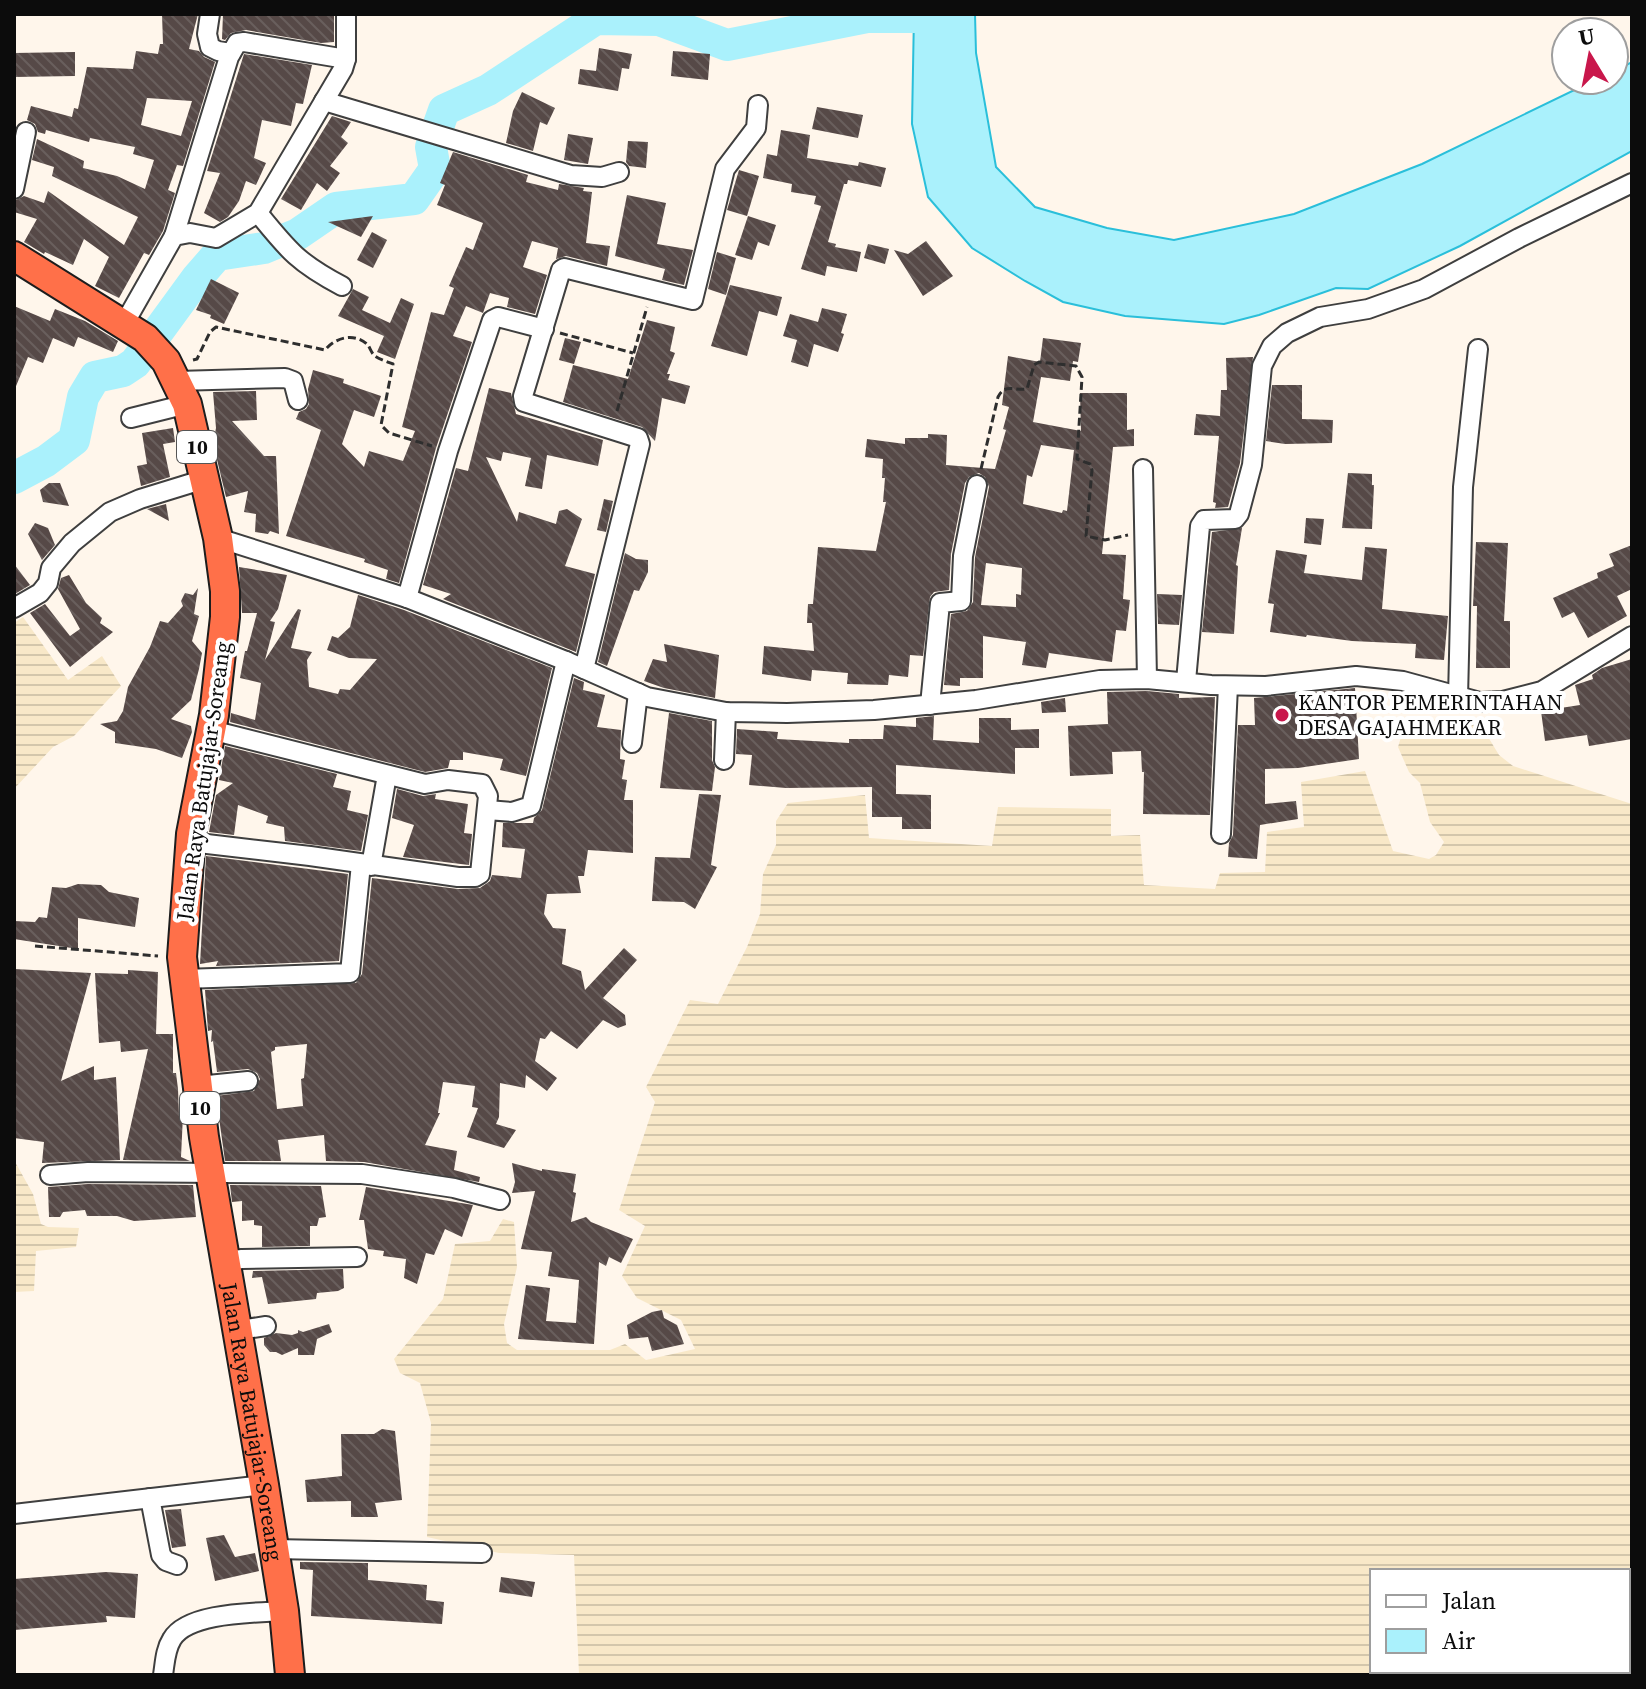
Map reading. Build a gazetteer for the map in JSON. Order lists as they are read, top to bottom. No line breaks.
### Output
{"streets":{"highway":["10","Jalan Raya Batujajar-Soreang"]},"places":["KANTOR PEMERINTAHAN DESA GAJAHMEKAR"],"legend":["Jalan","Air"],"north":"top"}
